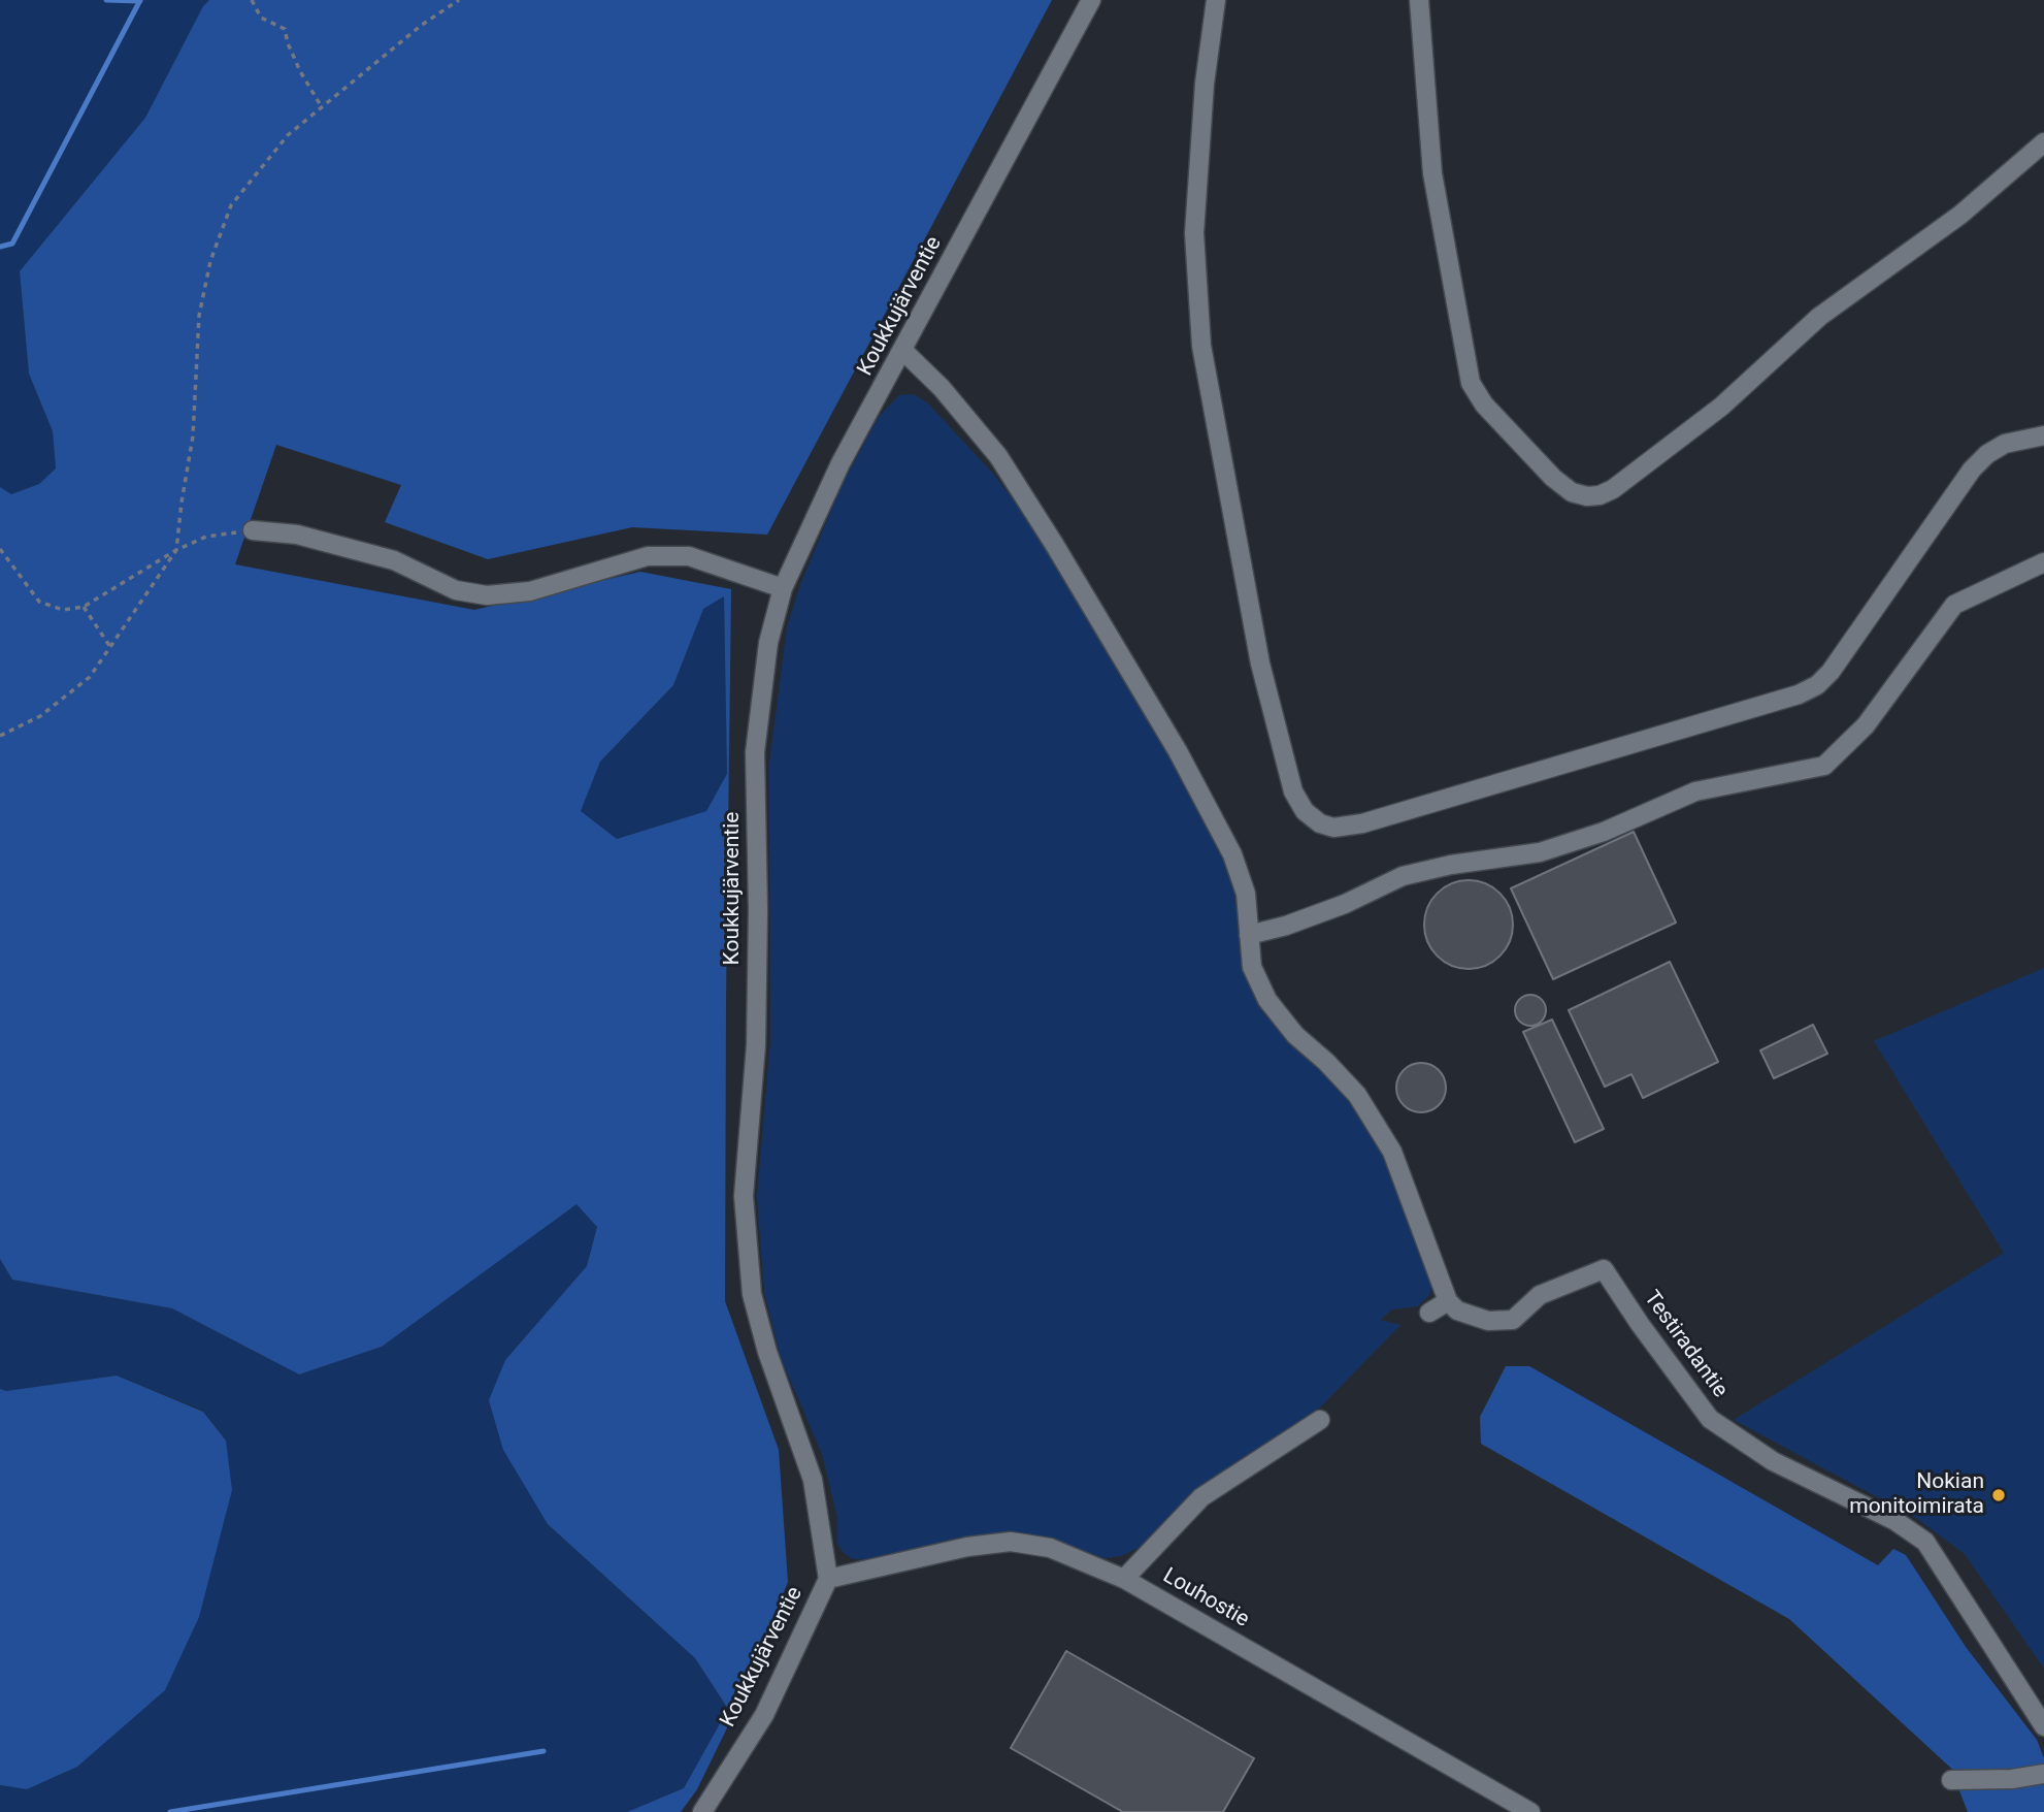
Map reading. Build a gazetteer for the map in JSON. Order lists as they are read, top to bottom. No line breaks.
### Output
{"streets":{"street":["Koukkujärventie","Testiradantie","Louhostie"]},"crossings":[["Koukkujärventie","Louhostie"]],"places":["Nokian monitoimirata"]}
